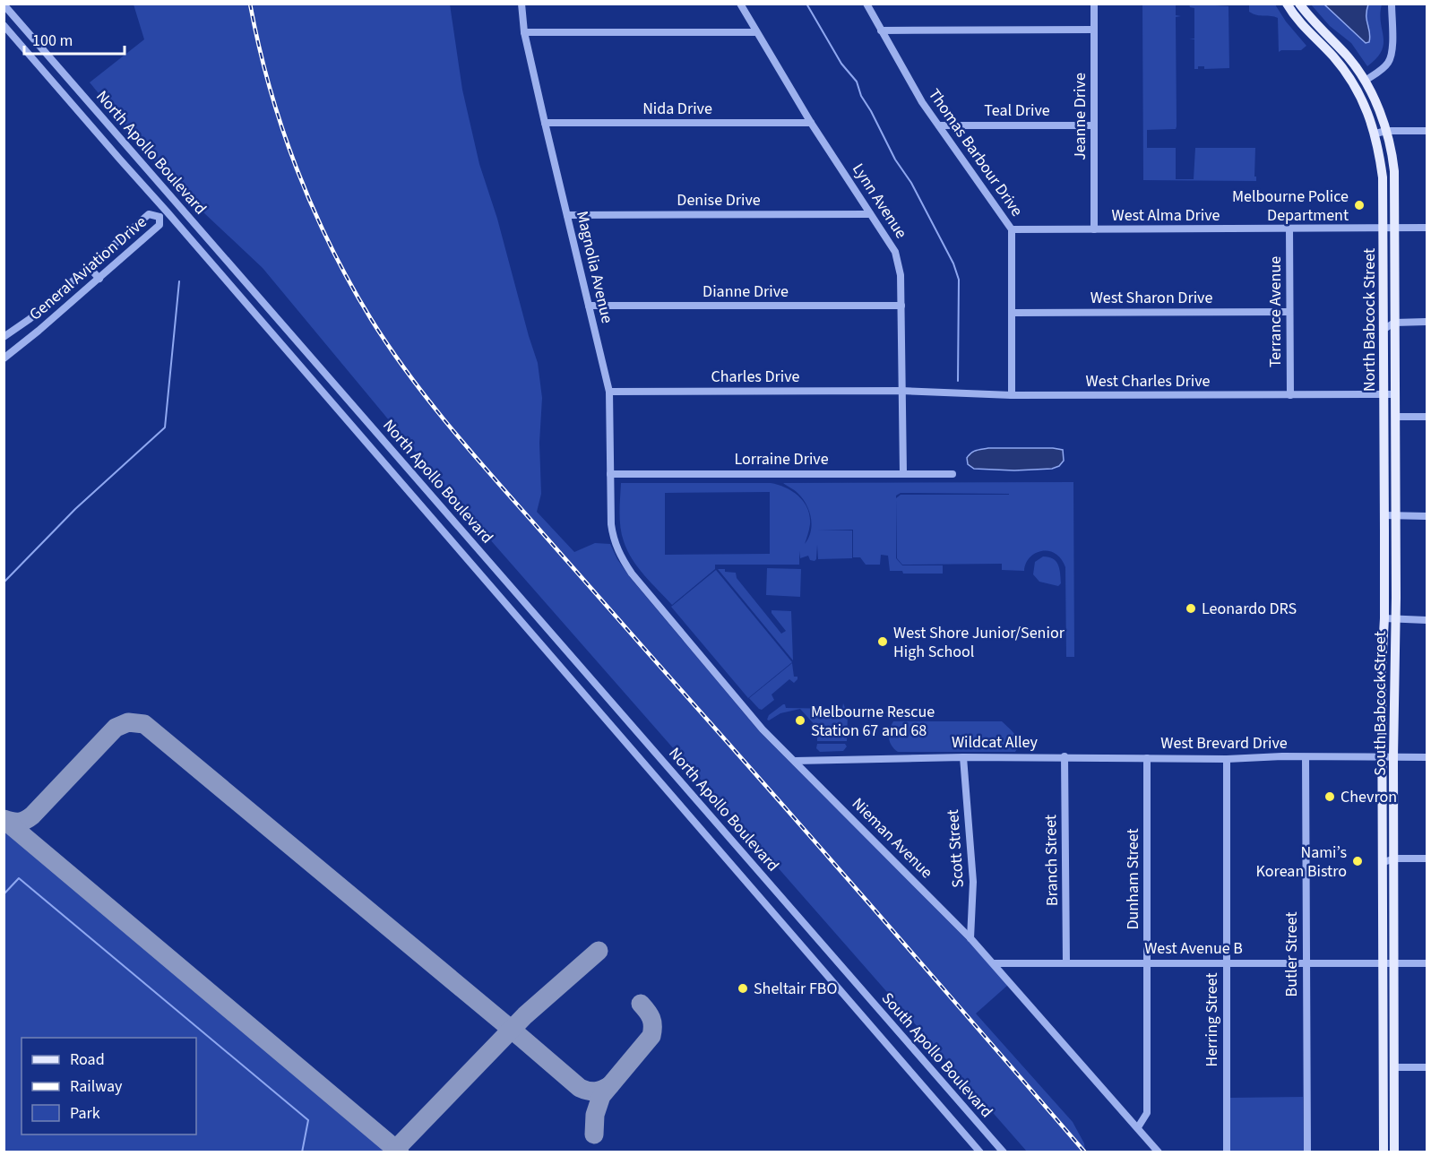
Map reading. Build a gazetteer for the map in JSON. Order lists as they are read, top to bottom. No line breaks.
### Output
{"streets":{"main road":["North Babcock Street","South Babcock Street"],"street":["Nida Drive","Teal Drive","Jeanne Drive","North Apollo Boulevard","Thomas Barbour Drive","Denise Drive","Lynn Avenue","West Alma Drive","Magnolia Avenue","General Aviation Drive","Dianne Drive","West Sharon Drive","Terrance Avenue","Charles Drive","West Charles Drive","Lorraine Drive","Wildcat Alley","West Brevard Drive","Nieman Avenue","Scott Street","Branch Street","Dunham Street","West Avenue B","Butler Street","Herring Street","South Apollo Boulevard"]},"crossings":[["Nida Drive","Lynn Avenue"],["Nida Drive","Magnolia Avenue"],["Teal Drive","Jeanne Drive"],["Teal Drive","Thomas Barbour Drive"],["Jeanne Drive","West Alma Drive"],["North Apollo Boulevard","General Aviation Drive"],["North Apollo Boulevard","South Apollo Boulevard"],["Thomas Barbour Drive","West Alma Drive"],["Thomas Barbour Drive","West Sharon Drive"],["Thomas Barbour Drive","West Charles Drive"],["Denise Drive","Lynn Avenue"],["Denise Drive","Magnolia Avenue"],["Lynn Avenue","Dianne Drive"],["Lynn Avenue","Charles Drive"],["Lynn Avenue","West Charles Drive"],["Lynn Avenue","Lorraine Drive"],["West Alma Drive","Terrance Avenue"],["West Alma Drive","North Babcock Street"],["Magnolia Avenue","Dianne Drive"],["Magnolia Avenue","Charles Drive"],["Magnolia Avenue","Lorraine Drive"],["Magnolia Avenue","Nieman Avenue"],["West Sharon Drive","Terrance Avenue"],["Terrance Avenue","West Charles Drive"],["North Babcock Street","West Charles Drive"],["North Babcock Street","South Babcock Street"],["Charles Drive","West Charles Drive"],["West Charles Drive","South Babcock Street"],["South Babcock Street","West Brevard Drive"],["South Babcock Street","West Avenue B"],["Wildcat Alley","West Brevard Drive"],["Wildcat Alley","Nieman Avenue"],["Wildcat Alley","Scott Street"],["Wildcat Alley","Branch Street"],["West Brevard Drive","Branch Street"],["West Brevard Drive","Dunham Street"],["West Brevard Drive","Butler Street"],["West Brevard Drive","Herring Street"],["Nieman Avenue","Scott Street"],["Nieman Avenue","Dunham Street"],["Nieman Avenue","West Avenue B"],["Branch Street","West Avenue B"],["Dunham Street","West Avenue B"],["West Avenue B","Butler Street"],["West Avenue B","Herring Street"]],"places":["Melbourne Police Department","Leonardo DRS","West Shore Junior/Senior High School","Melbourne Rescue Station 67 and 68","Chevron","Nami’s Korean Bistro","Sheltair FBO"],"legend":["Road","Railway","Park"],"scale_bar":"100 m"}
